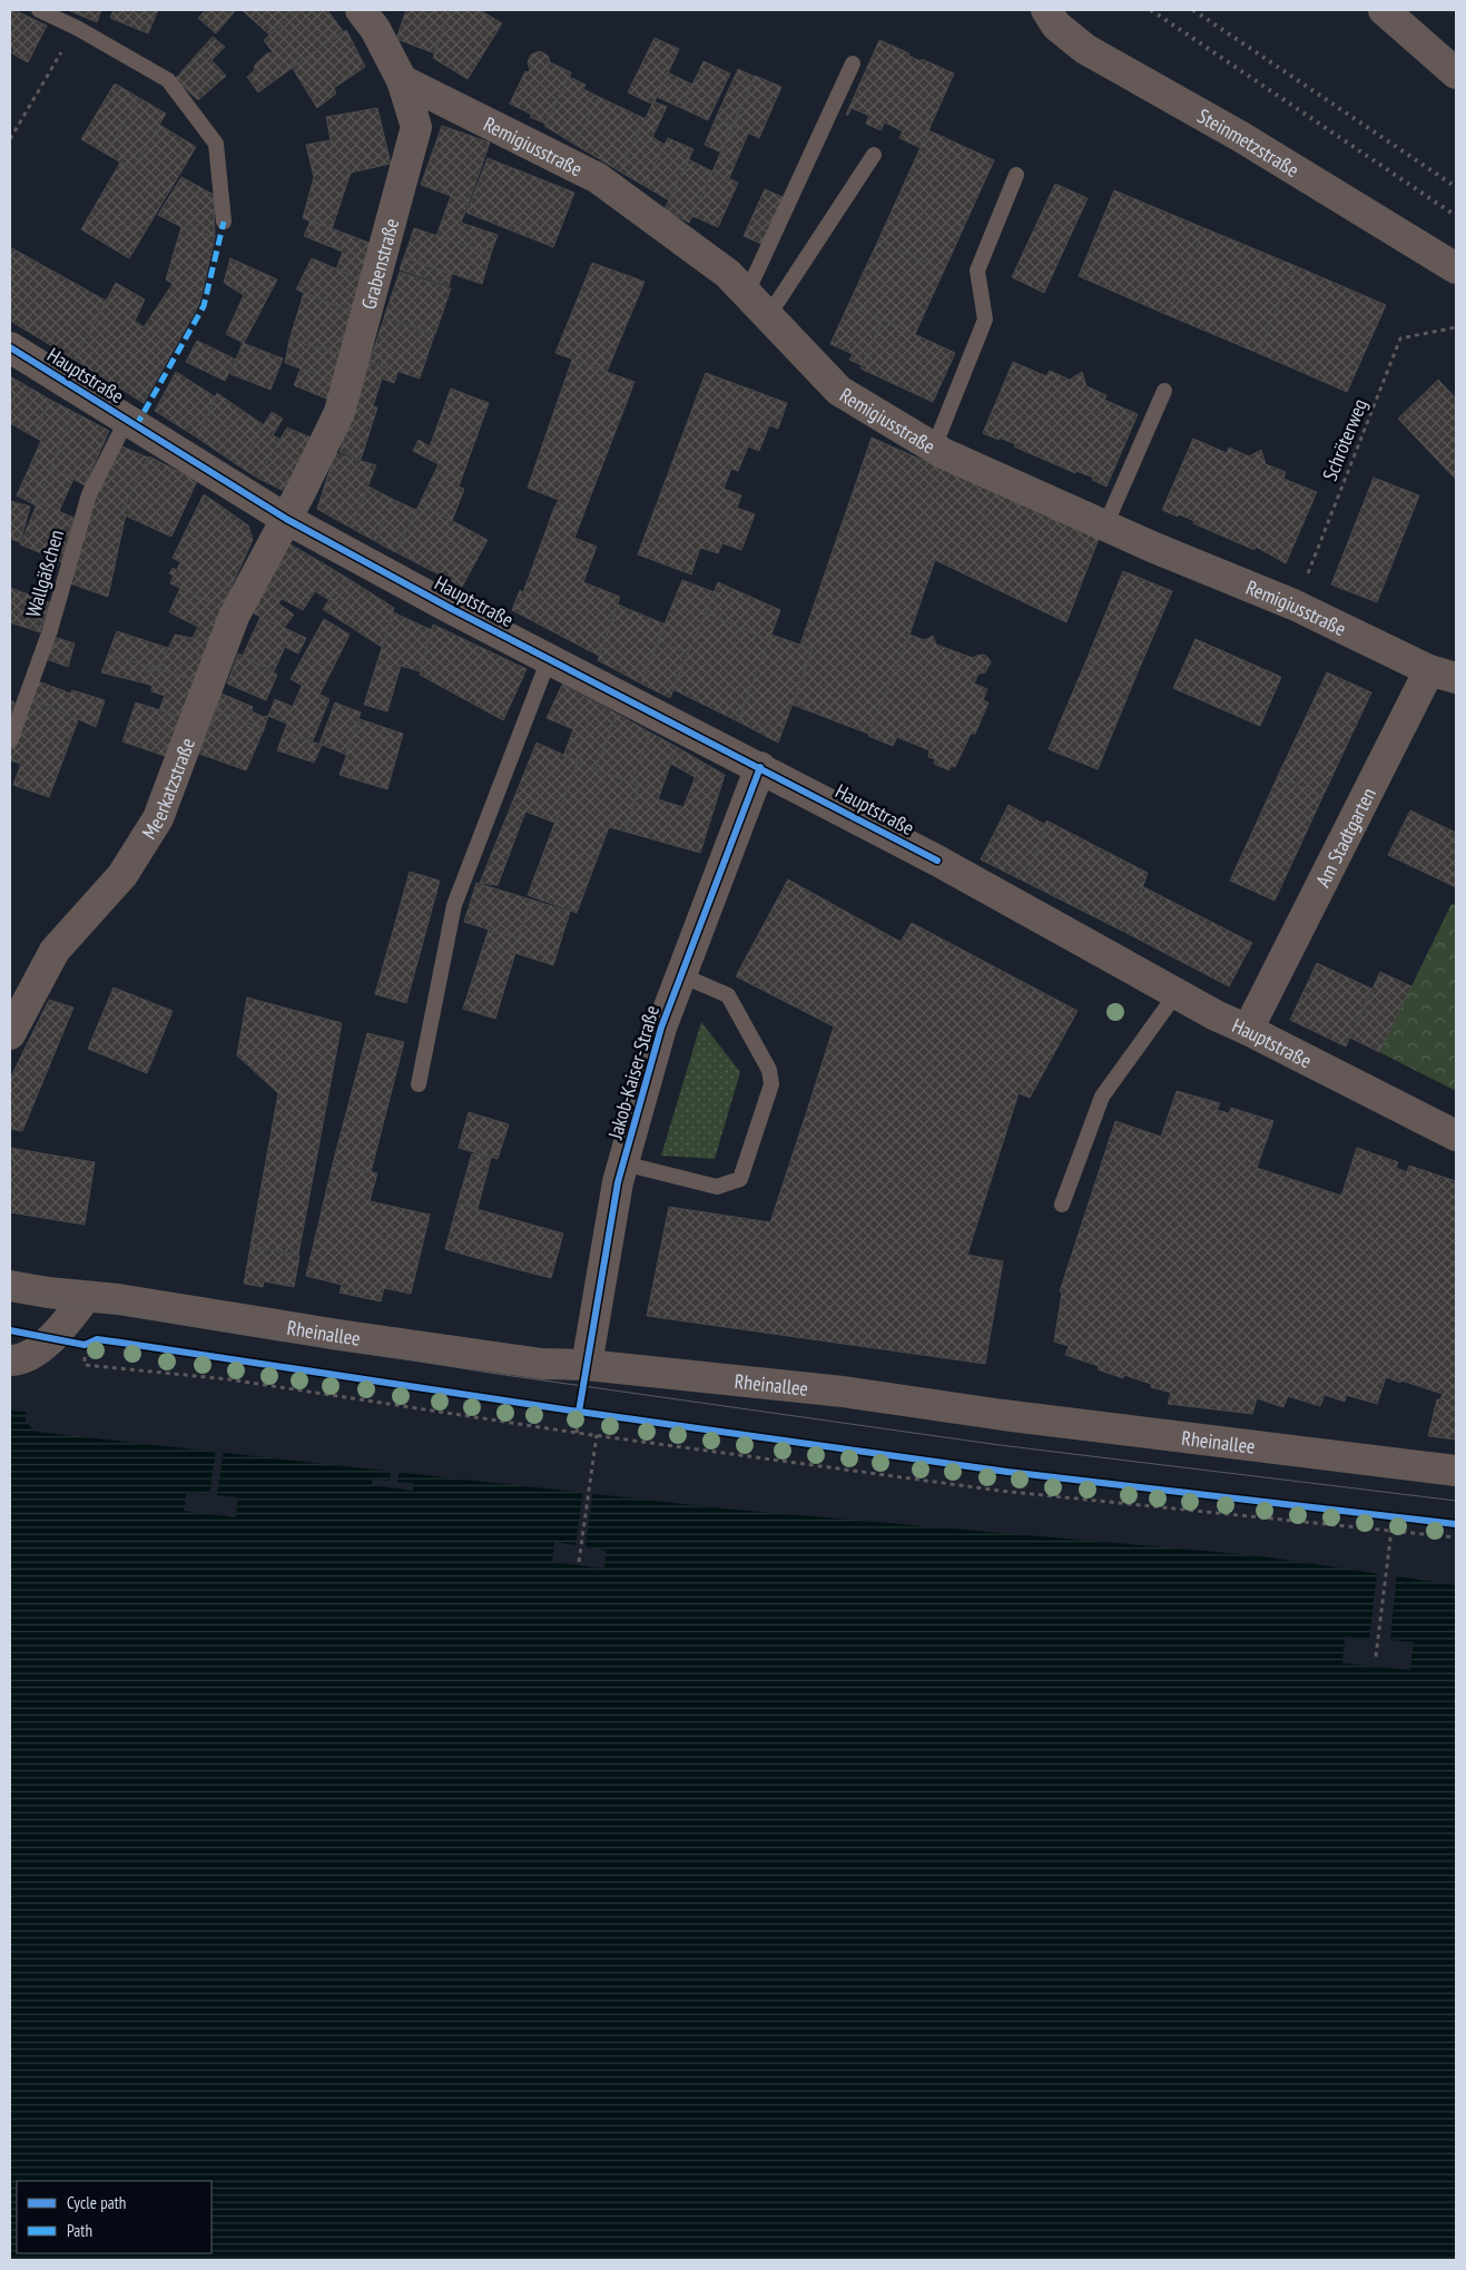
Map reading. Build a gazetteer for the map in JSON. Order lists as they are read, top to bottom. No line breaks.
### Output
{"streets":{"street":["Steinmetzstraße","Remigiusstraße","Grabenstraße","Hauptstraße","Meerkatzstraße","Am Stadtgarten","Jakob-Kaiser-Straße","Rheinallee"],"lane":["Wallgäßchen"],"path":["Schröterweg"]},"crossings":[["Remigiusstraße","Grabenstraße"],["Remigiusstraße","Schröterweg"],["Remigiusstraße","Am Stadtgarten"],["Grabenstraße","Hauptstraße"],["Grabenstraße","Meerkatzstraße"],["Hauptstraße","Wallgäßchen"],["Hauptstraße","Meerkatzstraße"],["Hauptstraße","Am Stadtgarten"],["Hauptstraße","Jakob-Kaiser-Straße"],["Jakob-Kaiser-Straße","Rheinallee"]],"legend":["Cycle path","Path"]}
